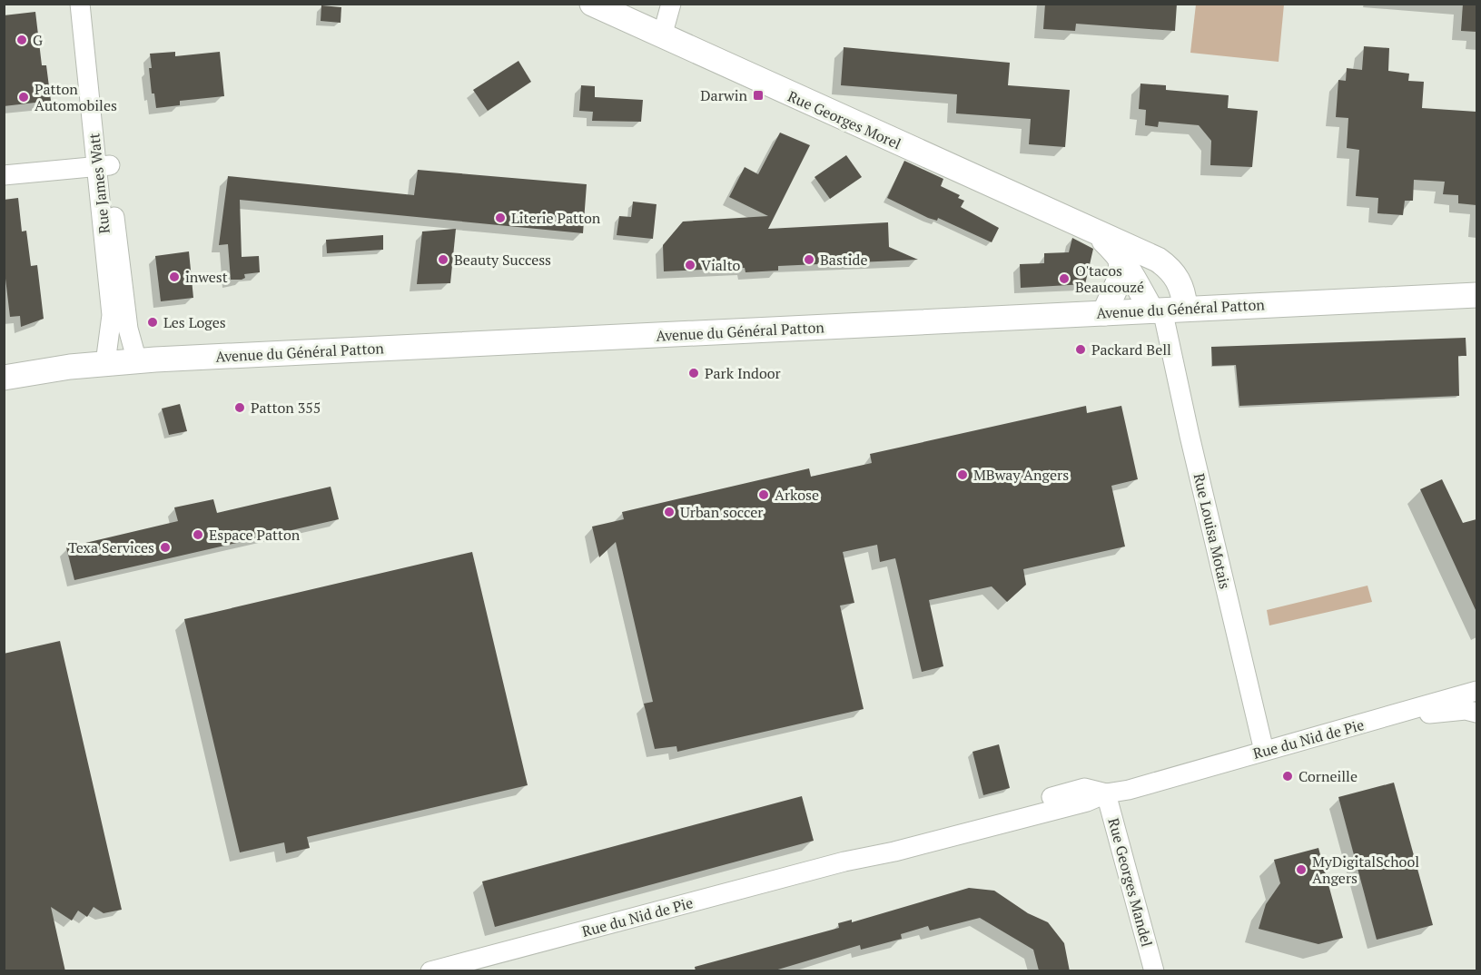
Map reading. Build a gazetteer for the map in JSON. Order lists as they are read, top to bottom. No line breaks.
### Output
{"streets":{"street":["Rue Georges Morel","Rue James Watt","Avenue du Général Patton","Rue Louisa Motais","Rue du Nid de Pie","Rue Georges Mandel"]},"crossings":[["Rue Georges Morel","Avenue du Général Patton"],["Rue Georges Morel","Rue Louisa Motais"],["Rue James Watt","Avenue du Général Patton"],["Avenue du Général Patton","Rue Louisa Motais"],["Rue Louisa Motais","Rue du Nid de Pie"],["Rue du Nid de Pie","Rue Georges Mandel"]],"places":{"other":["G","Patton Automobiles","Literie Patton","Beauty Success","Bastide","Vialto","inwest","O'tacos Beaucouzé","Les Loges","Packard Bell","Park Indoor","Patton 355","MBway Angers","Arkose","Urban soccer","Espace Patton","Texa Services","Corneille","MyDigitalSchool Angers"],"transit":["Darwin"]}}
